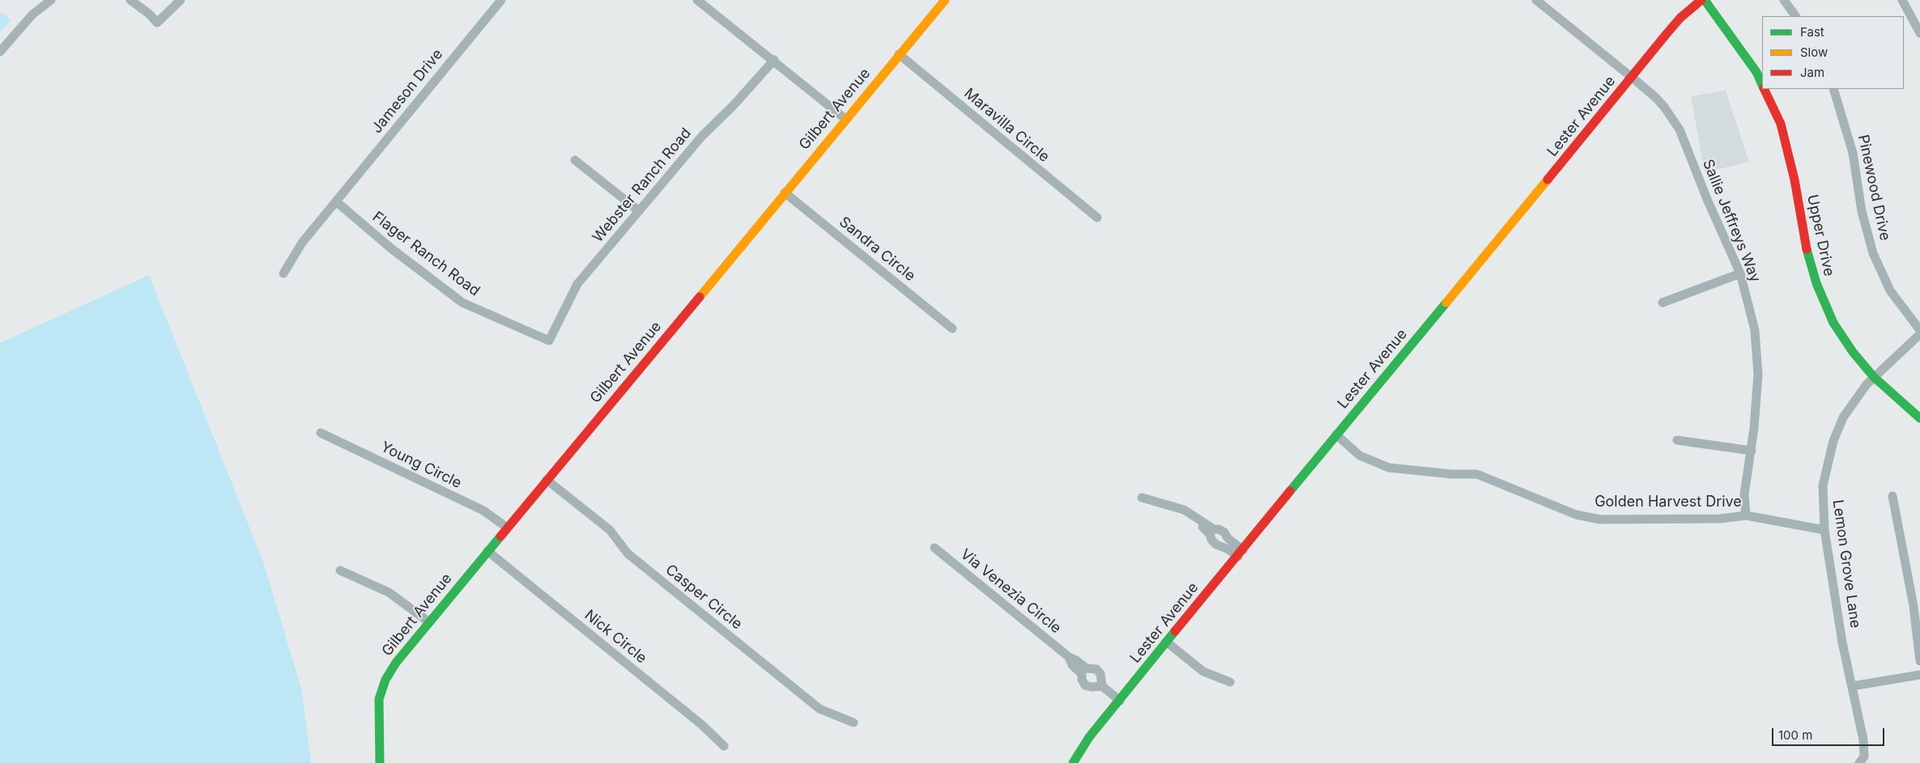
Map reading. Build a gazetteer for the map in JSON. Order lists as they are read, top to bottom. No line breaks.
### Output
{"streets":{"street":["Jameson Drive","Gilbert Avenue","Lester Avenue","Maravilla Circle","Webster Ranch Road","Pinewood Drive","Sallie Jeffreys Way","Upper Drive","Sandra Circle","Flager Ranch Road","Young Circle","Golden Harvest Drive","Lemon Grove Lane","Via Venezia Circle","Casper Circle","Nick Circle"]},"crossings":[["Jameson Drive","Flager Ranch Road"],["Gilbert Avenue","Maravilla Circle"],["Gilbert Avenue","Sandra Circle"],["Gilbert Avenue","Young Circle"],["Gilbert Avenue","Casper Circle"],["Gilbert Avenue","Nick Circle"],["Lester Avenue","Sallie Jeffreys Way"],["Lester Avenue","Golden Harvest Drive"],["Lester Avenue","Via Venezia Circle"],["Webster Ranch Road","Flager Ranch Road"],["Sallie Jeffreys Way","Golden Harvest Drive"],["Upper Drive","Lemon Grove Lane"],["Golden Harvest Drive","Lemon Grove Lane"]],"legend":["Fast","Slow","Jam"],"scale_bar":"100 m"}
